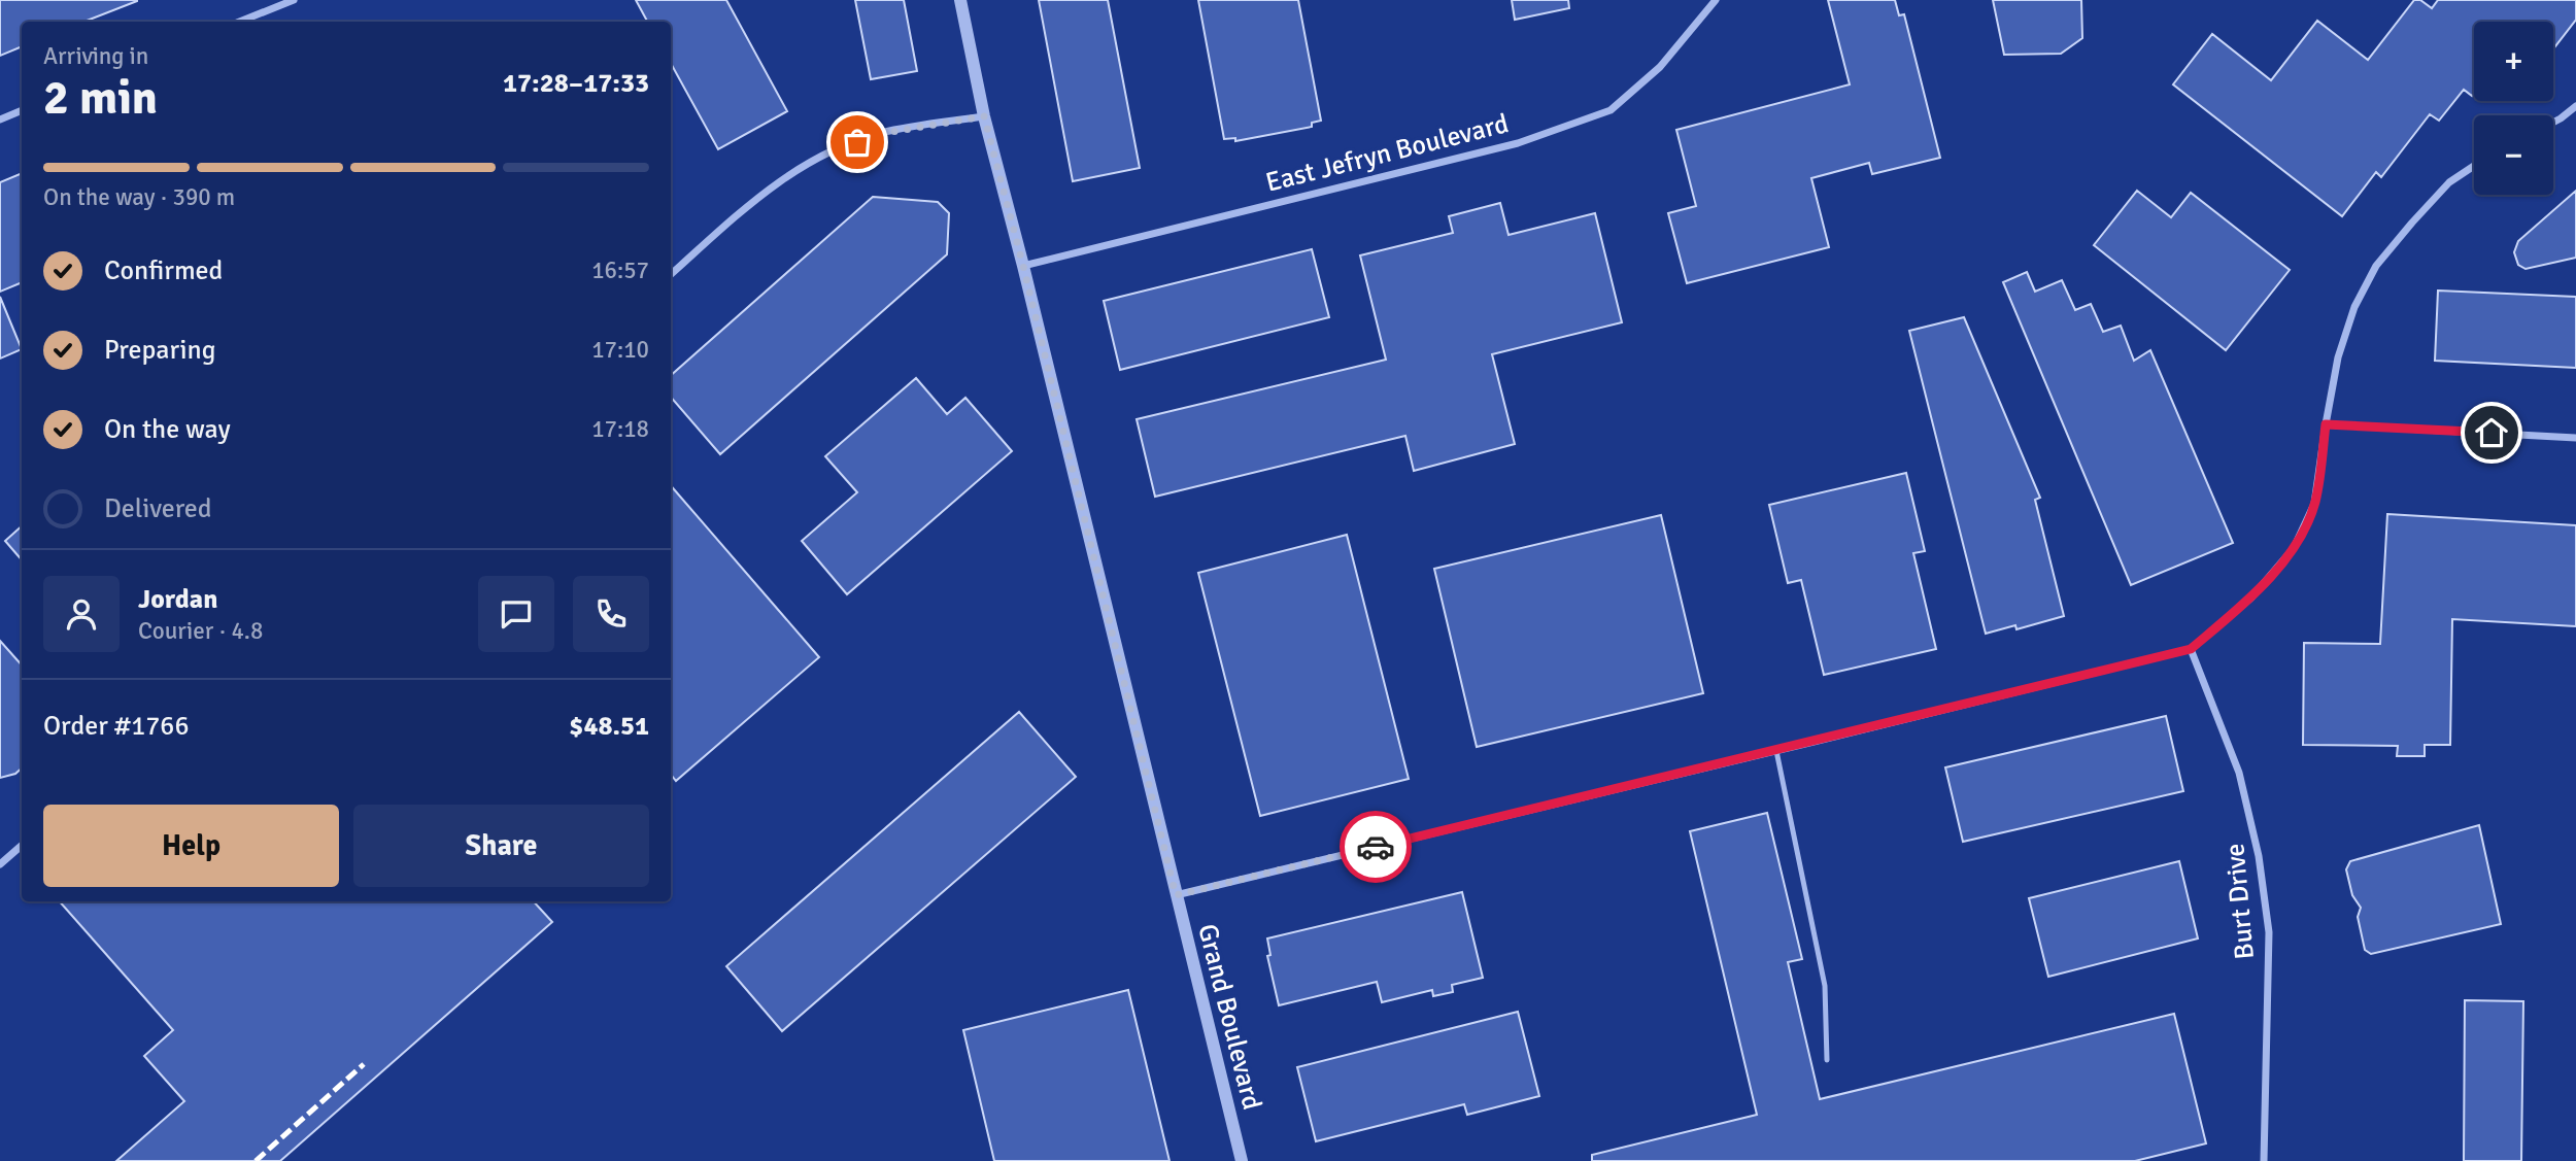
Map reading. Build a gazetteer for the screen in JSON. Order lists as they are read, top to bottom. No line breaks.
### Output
{"streets":{"street":["East Jefryn Boulevard","Burt Drive","Grand Boulevard"]},"crossings":[["East Jefryn Boulevard","Grand Boulevard"]],"page":{"map_buttons":["+","−"],"heading":["2 min","Arriving in","17:28–17:33"],"panel":["Jordan","Courier · 4.8","Order #1766","$48.51"],"bar":"On the way · 390 m","list":[["Confirmed","16:57"],["Preparing","17:10"],["On the way","17:18"],"Delivered"],"buttons":["Help","Share"]}}
